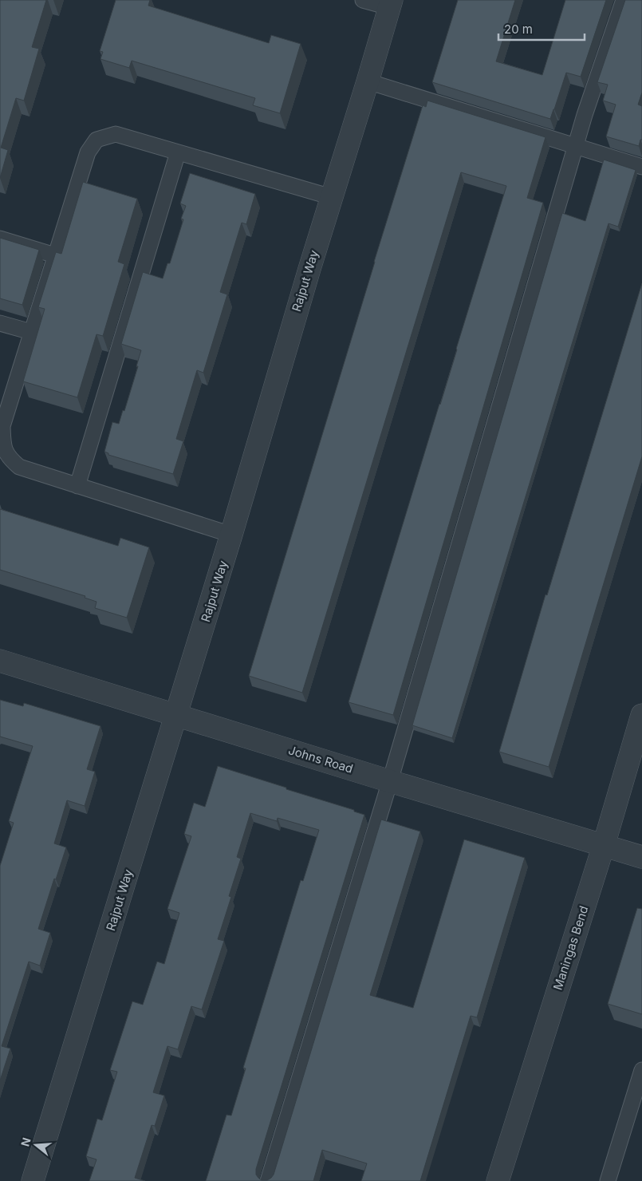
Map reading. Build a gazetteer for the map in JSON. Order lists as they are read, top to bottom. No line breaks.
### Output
{"streets":{"street":["Rajput Way","Johns Road","Maningas Bend"]},"crossings":[["Rajput Way","Johns Road"],["Johns Road","Maningas Bend"]],"scale_bar":"20 m","north":"left"}
